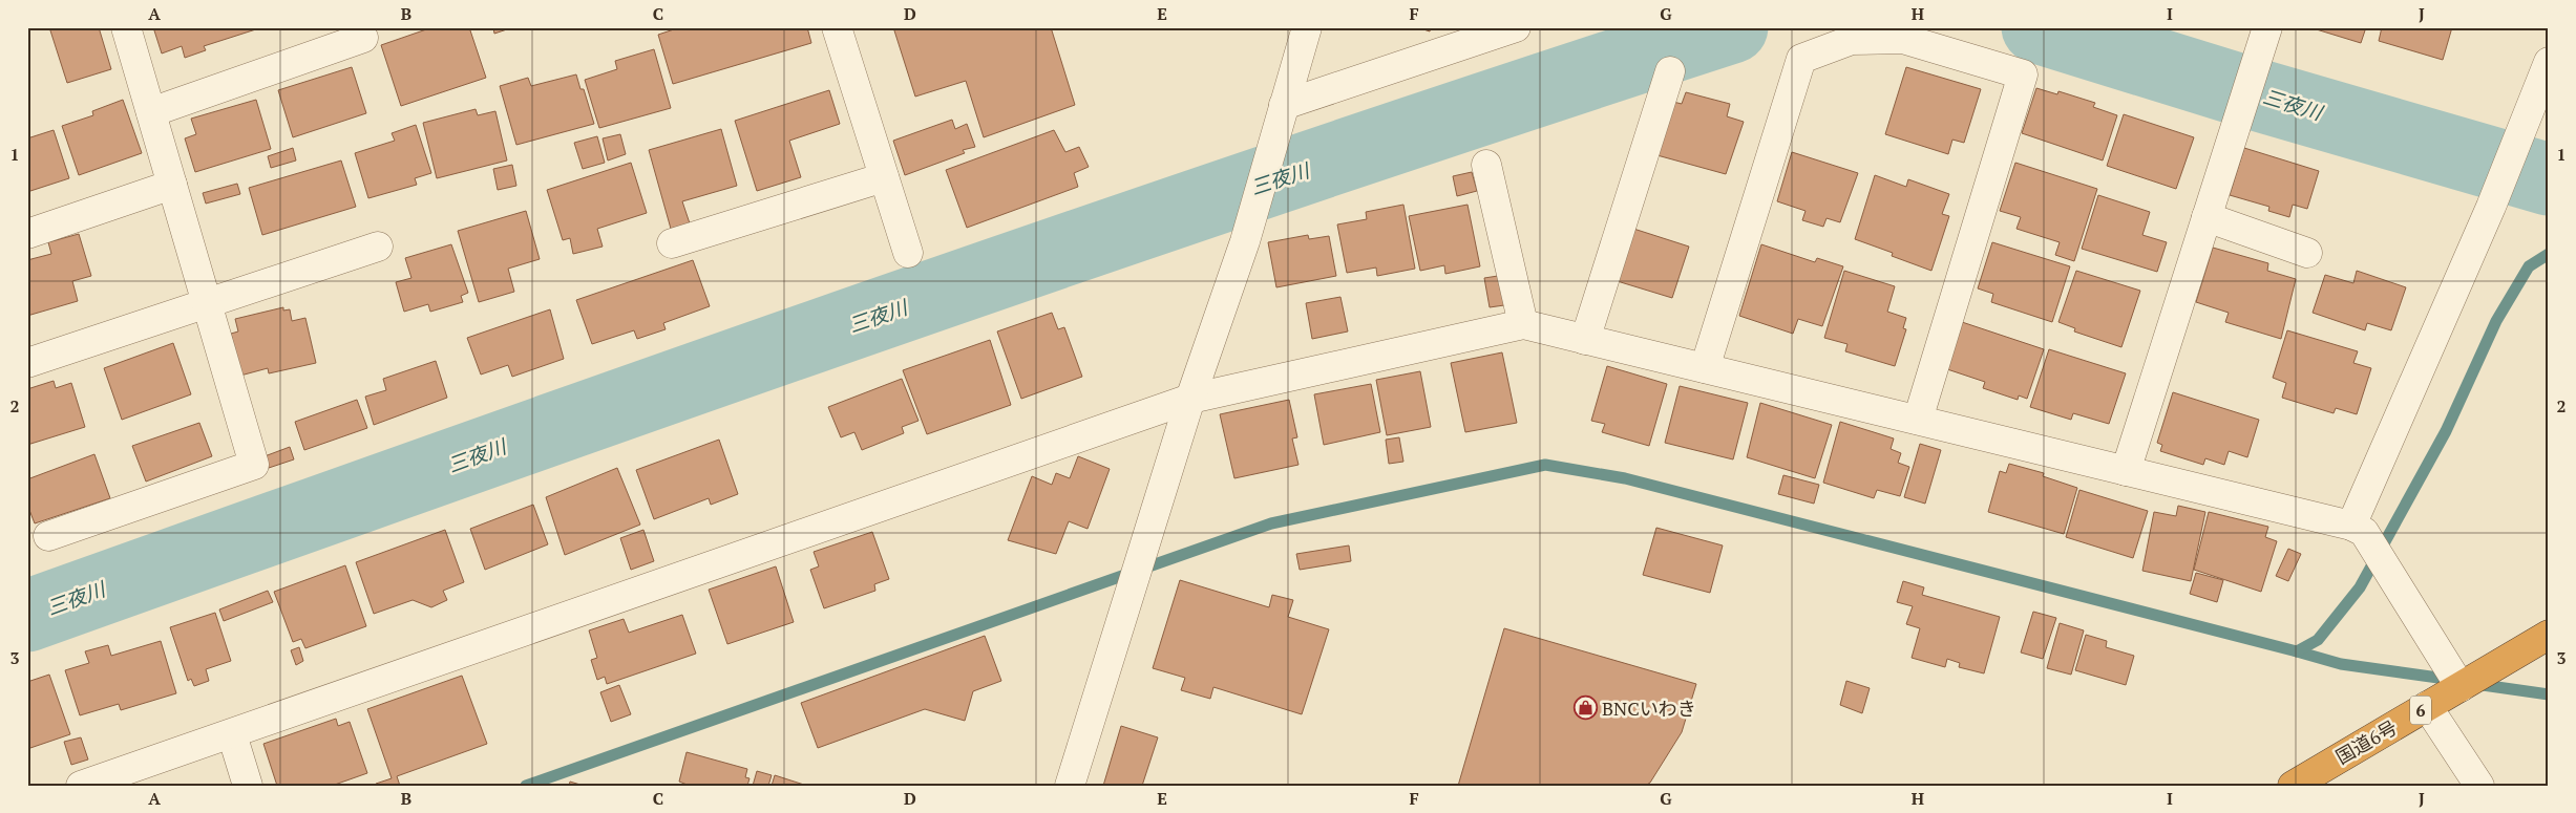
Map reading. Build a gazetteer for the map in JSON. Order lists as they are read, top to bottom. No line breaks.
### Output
{"streets":{"highway":["6","国道6号"]},"water":["三夜川"],"places":{"shop":["BNCいわき"]},"grid":{"columns":["A","B","C","D","E","F","G","H","I","J"],"rows":["1","2","3"]}}
